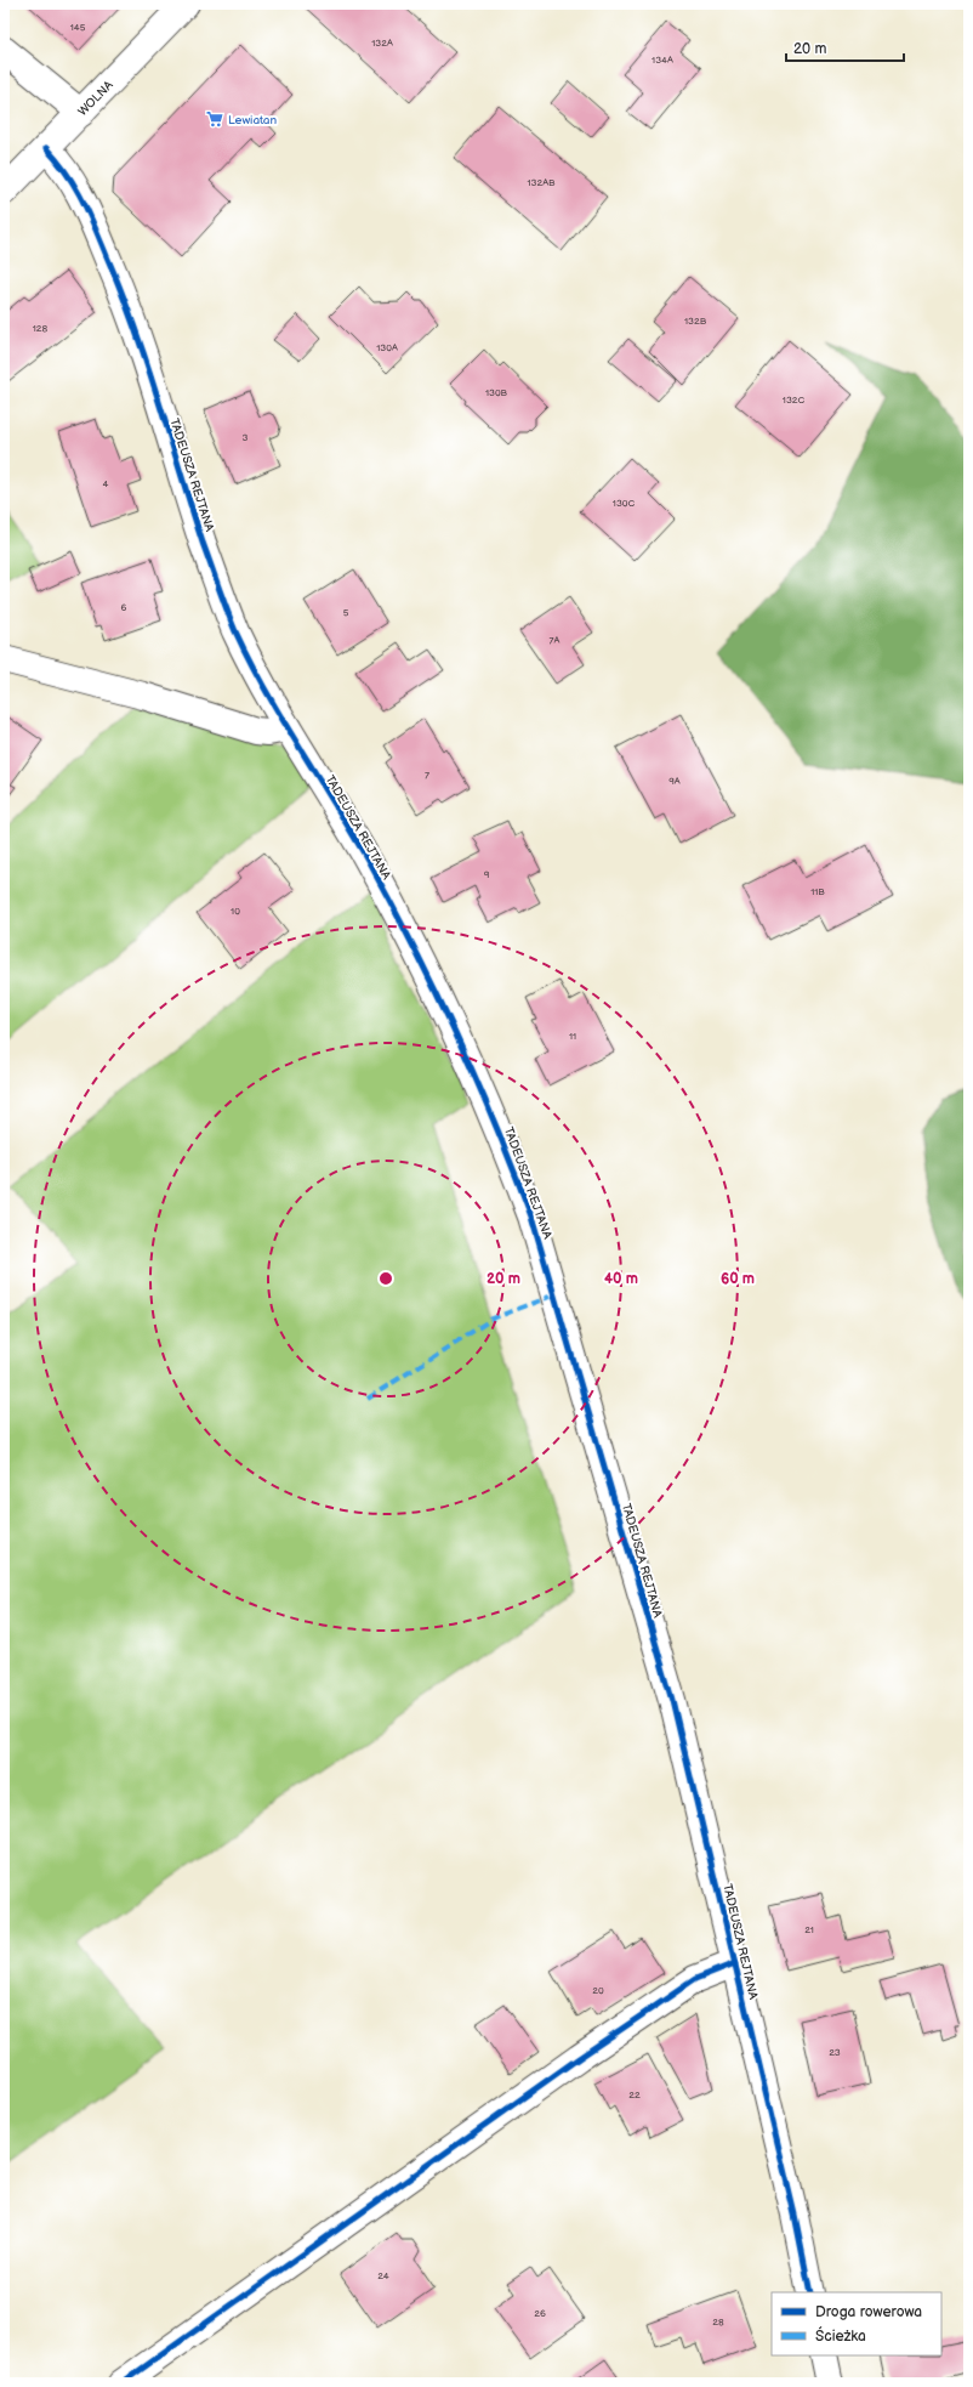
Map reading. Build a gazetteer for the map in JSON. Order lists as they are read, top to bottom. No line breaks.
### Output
{"streets":{"street":["WOLNA","TADEUSZA REJTANA"]},"crossings":[["WOLNA","TADEUSZA REJTANA"]],"places":{"supermarket":["Lewiatan"]},"house_numbers":["145","132A","134A","132AB","132B","128","130A","130B","132C","3","4","130C","6","5","7A","7","9A","9","11B","10","11","21","20","23","22","24","26","28"],"legend":["Droga rowerowa","Ścieżka"],"scale_bar":"20 m","rings":["20 m","40 m","60 m"]}
